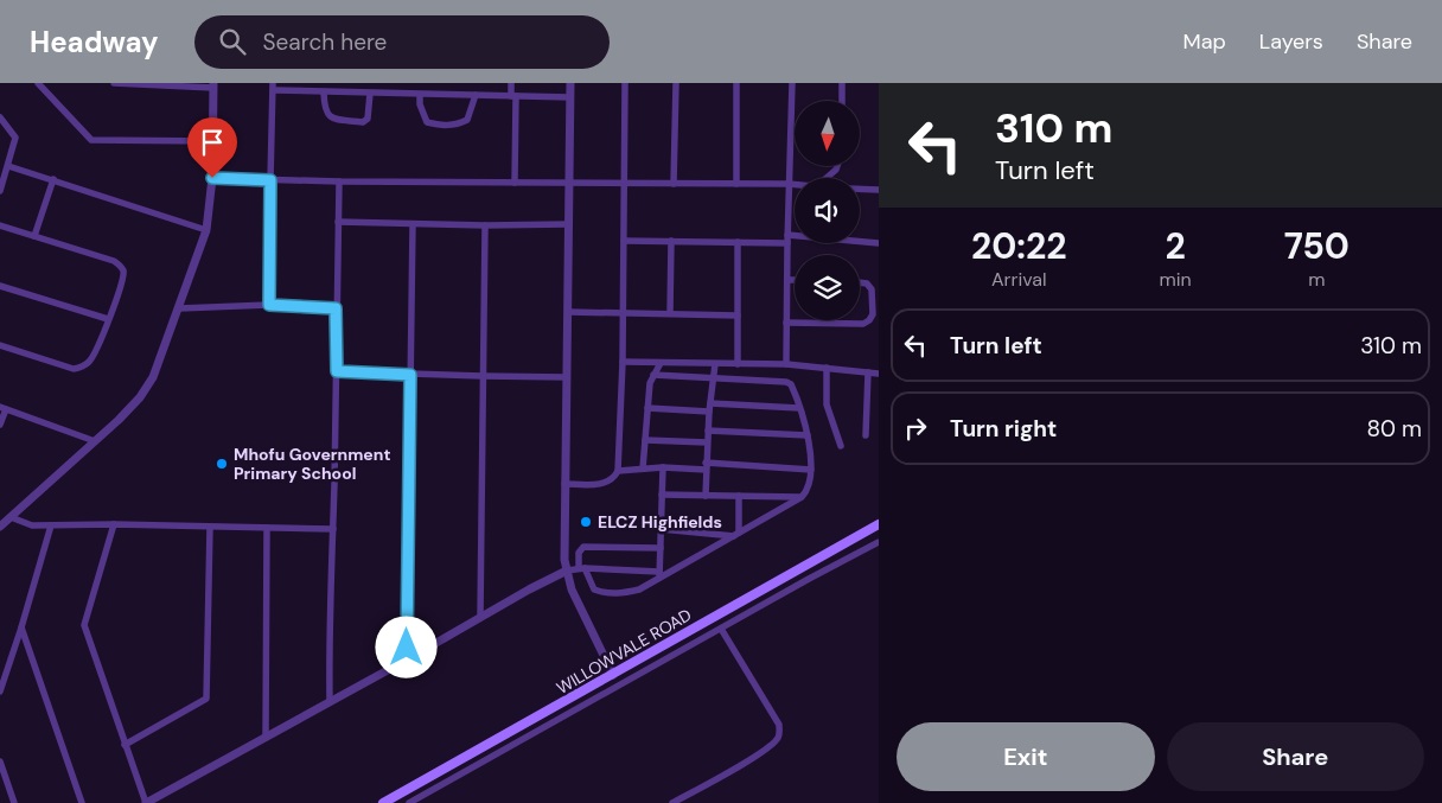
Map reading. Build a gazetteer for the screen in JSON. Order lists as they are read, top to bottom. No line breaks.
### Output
{"streets":{"main road":["WILLOWVALE ROAD"]},"places":["Mhofu Government Primary School","ELCZ Highfields"],"north":"bottom","page":{"header":"Headway","search":"Search here","nav":["Map","Layers","Share"],"turn":["310 m","Turn left"],"eta":["20:22","Arrival","2","min","750","m"],"list":[{"name":"Turn left","value":"310 m"},{"name":"Turn right","value":"80 m"}],"buttons":["Exit","Share"]}}
